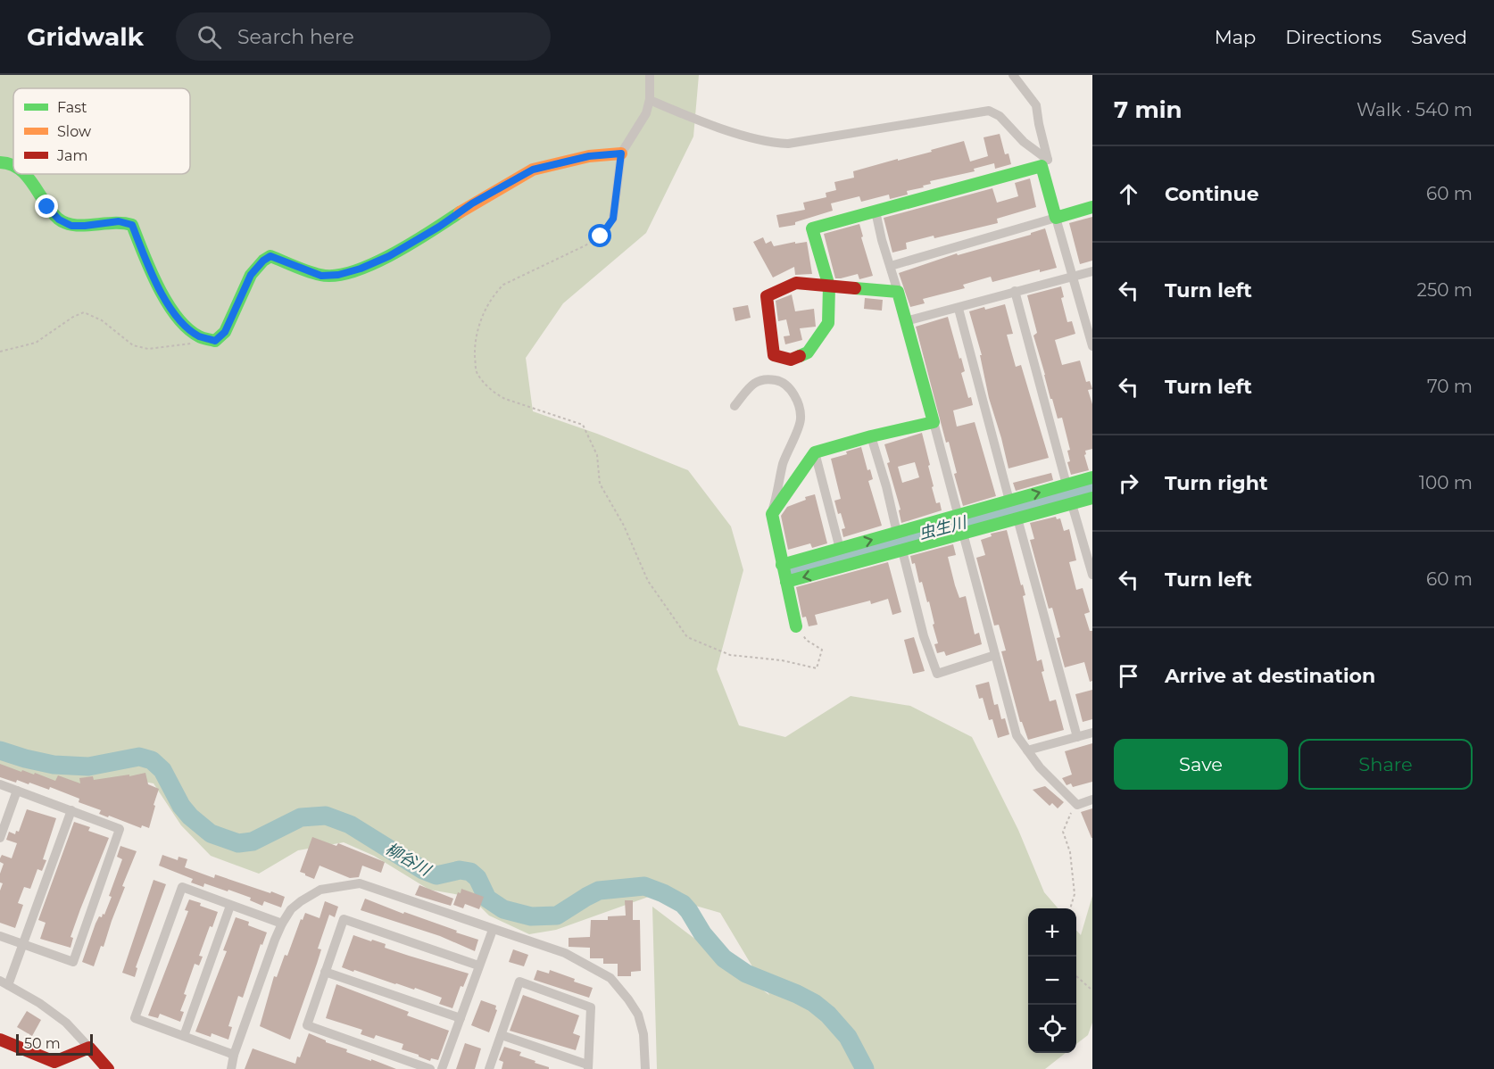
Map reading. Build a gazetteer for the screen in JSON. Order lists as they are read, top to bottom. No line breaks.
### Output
{"water":["虫生川","柳谷川"],"legend":["Fast","Slow","Jam"],"scale_bar":"50 m","page":{"header":"Gridwalk","search":"Search here","nav":["Map","Directions","Saved"],"heading":["7 min","Walk · 540 m"],"list":[["Continue","60 m"],["Turn left","250 m"],["Turn left","70 m"],["Turn right","100 m"],["Turn left","60 m"],"Arrive at destination"],"buttons":["Save","Share"],"map_buttons":["+","−"],"scale":"50 m"}}
